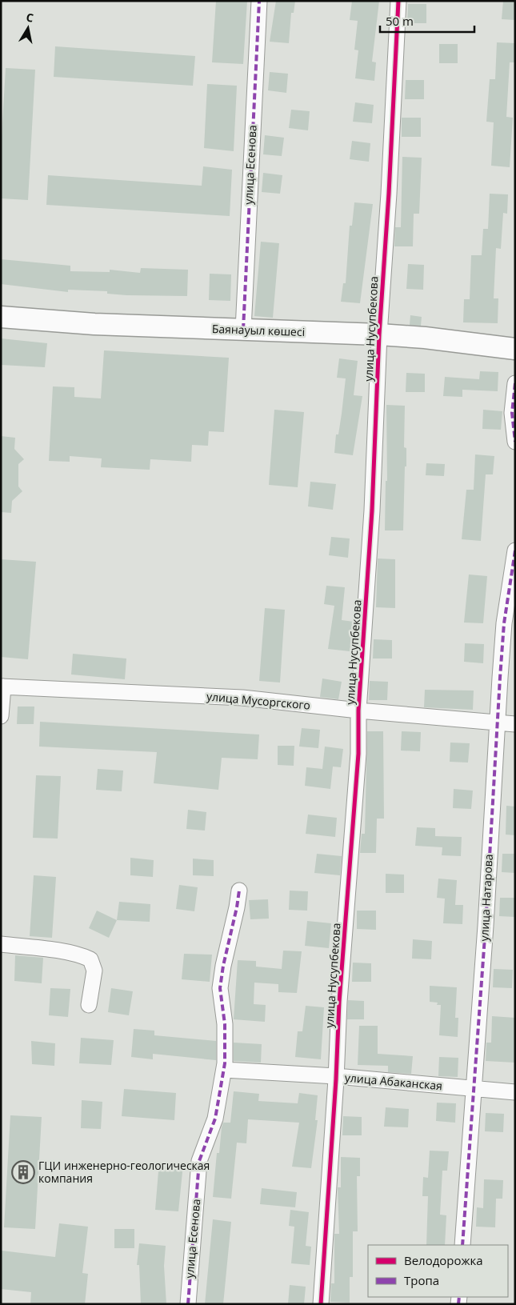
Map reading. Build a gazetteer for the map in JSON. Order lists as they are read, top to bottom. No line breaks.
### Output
{"streets":{"main road":["Баянауыл көшесі"],"street":["улица Есенова","улица Нусупбекова","улица Мусоргского","улица Натарова","улица Абаканская"]},"crossings":[["улица Есенова","Баянауыл көшесі"],["улица Есенова","улица Абаканская"],["улица Нусупбекова","Баянауыл көшесі"],["улица Нусупбекова","улица Мусоргского"],["улица Нусупбекова","улица Абаканская"],["улица Мусоргского","улица Натарова"],["улица Натарова","улица Абаканская"]],"places":{"building":["ГЦИ инженерно-геологическая компания"]},"legend":["Велодорожка","Тропа"],"scale_bar":"50 m","north":"top"}
